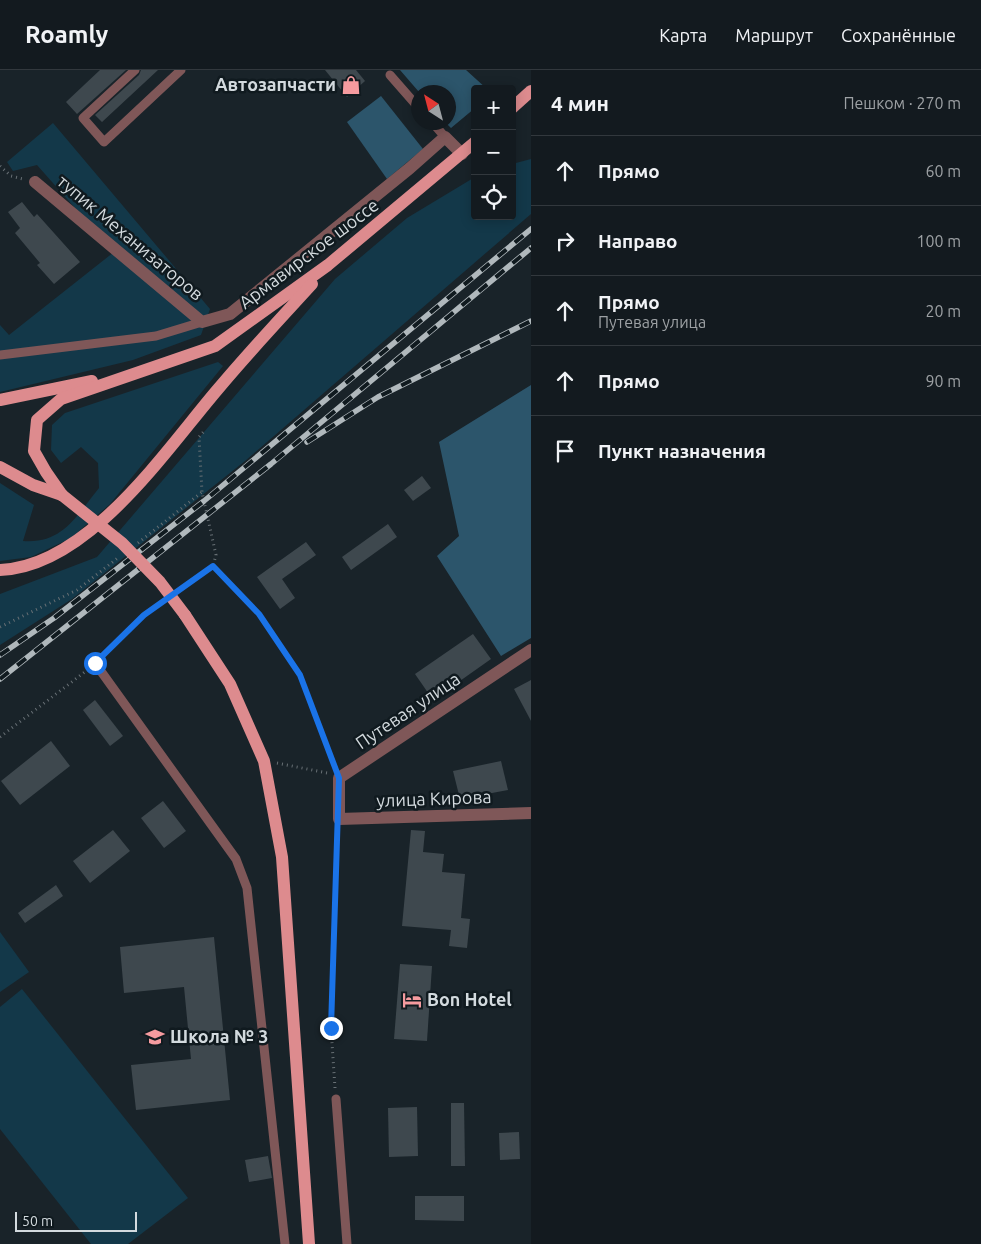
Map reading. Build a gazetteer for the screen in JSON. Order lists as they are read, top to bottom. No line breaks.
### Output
{"streets":{"main road":["Армавирское шоссе"],"street":["тупик Механизаторов","Путевая улица","улица Кирова"]},"places":{"shop":["Автозапчасти"],"hotel":["Bon Hotel"],"school or university":["Школа № 3"]},"scale_bar":"50 m","north":"top left","page":{"header":"Roamly","nav":["Карта","Маршрут","Сохранённые"],"heading":["4 мин","Пешком · 270 m"],"map_buttons":["+","−"],"list":[["Прямо","60 m"],["Направо","100 m"],["Прямо","Путевая улица","20 m"],["Прямо","90 m"],"Пункт назначения"],"scale":"50 m"}}
